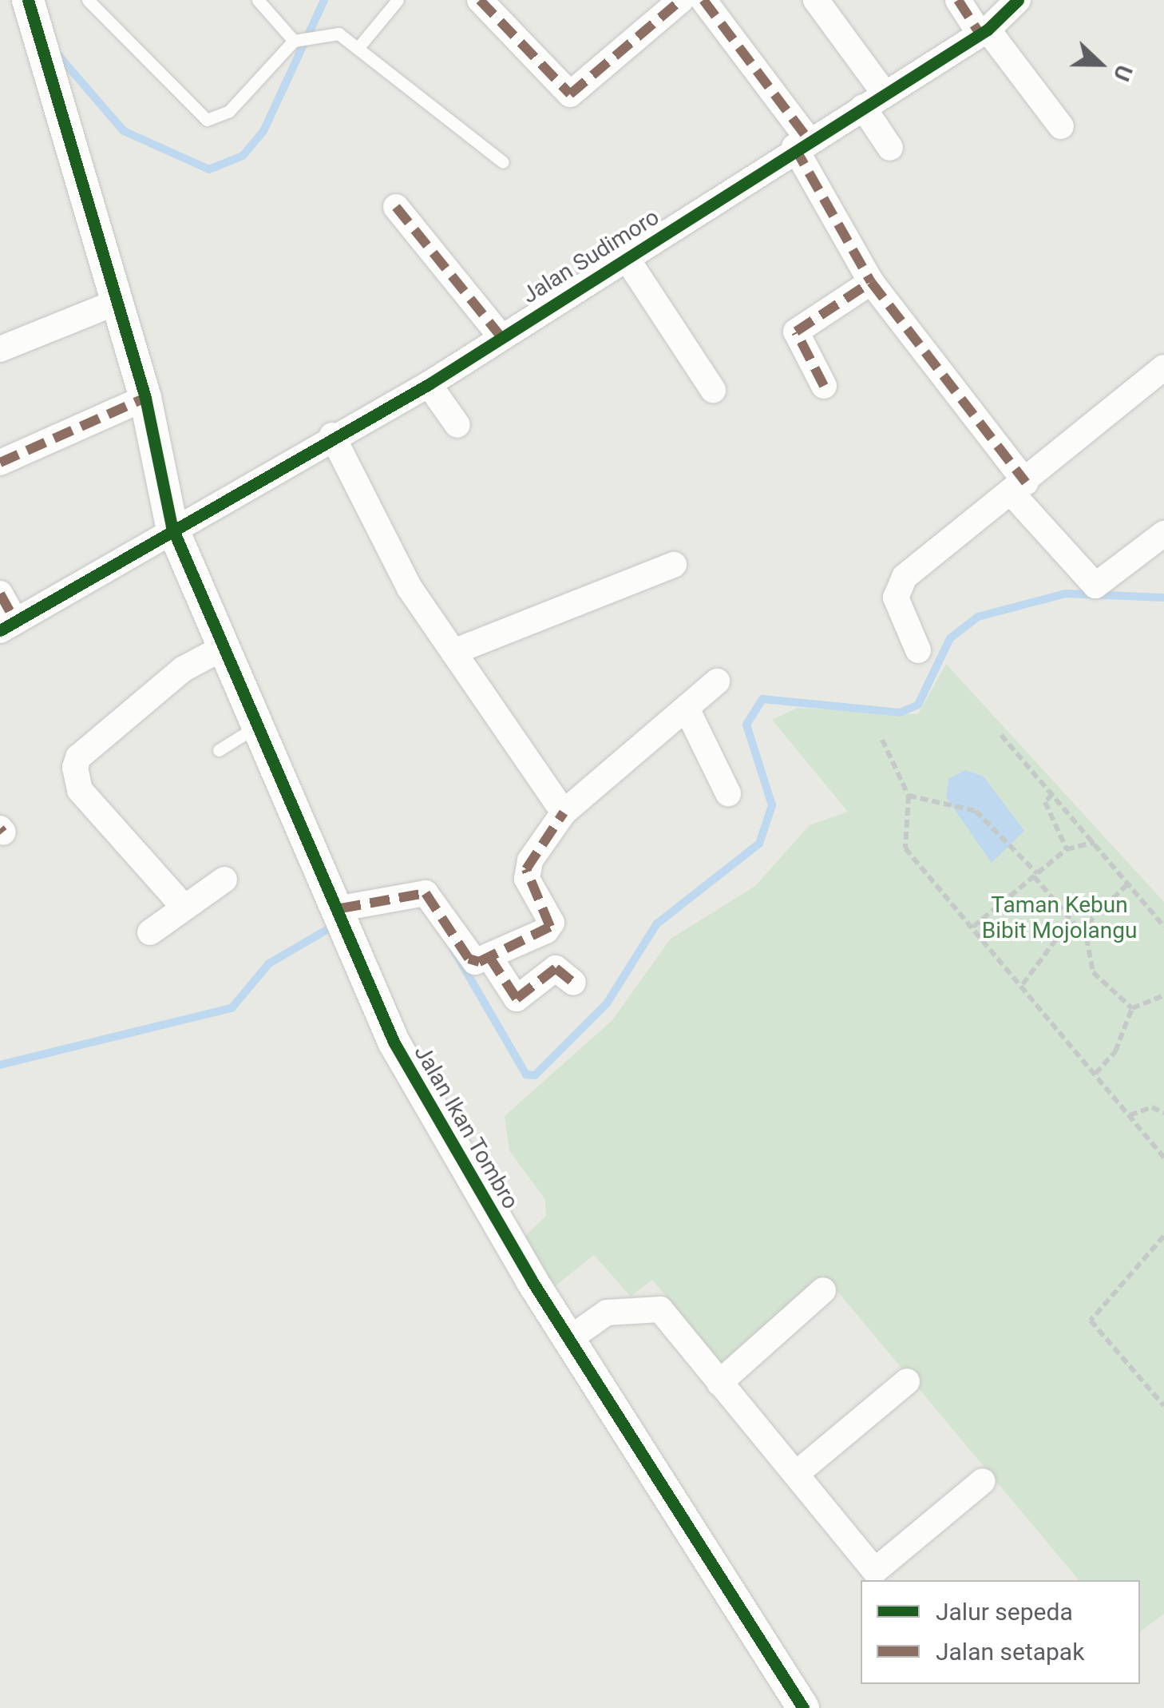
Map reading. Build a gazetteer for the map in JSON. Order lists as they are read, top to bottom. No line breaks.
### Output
{"streets":{"street":["Jalan Sudimoro","Jalan Ikan Tombro"]},"crossings":[["Jalan Sudimoro","Jalan Ikan Tombro"]],"parks":["Taman Kebun Bibit Mojolangu"],"legend":["Jalur sepeda","Jalan setapak"],"north":"right"}
